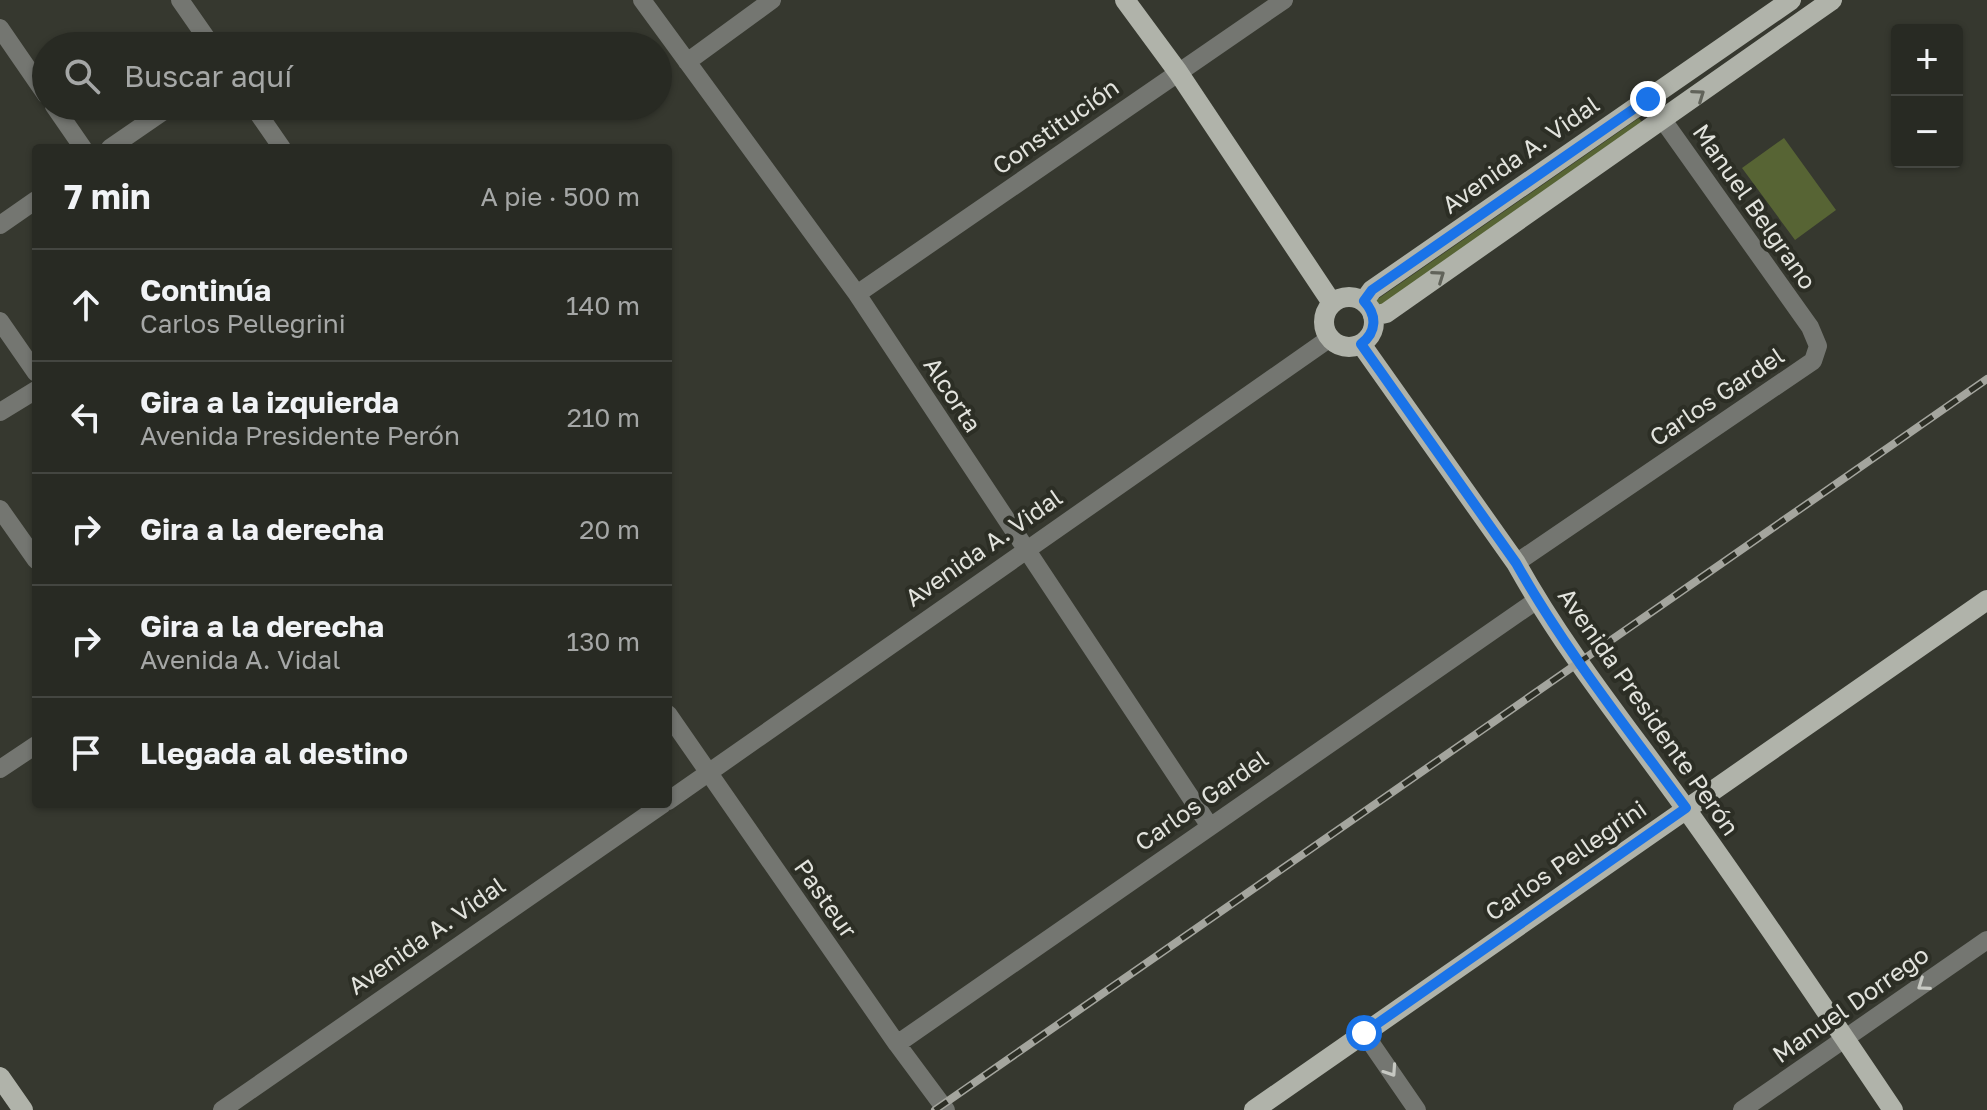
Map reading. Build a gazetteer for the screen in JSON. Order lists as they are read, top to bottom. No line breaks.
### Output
{"streets":{"main road":["Avenida A. Vidal","Avenida Presidente Perón","Carlos Pellegrini"],"street":["Constitución","Manuel Belgrano","Alcorta","Carlos Gardel","Pasteur","Manuel Dorrego"]},"crossings":[["Constitución","Alcorta"],["Avenida A. Vidal","Manuel Belgrano"],["Avenida A. Vidal","Alcorta"],["Avenida A. Vidal","Avenida Presidente Perón"],["Avenida A. Vidal","Pasteur"],["Manuel Belgrano","Carlos Gardel"],["Alcorta","Carlos Gardel"],["Carlos Gardel","Avenida Presidente Perón"],["Carlos Gardel","Pasteur"],["Avenida Presidente Perón","Carlos Pellegrini"],["Avenida Presidente Perón","Manuel Dorrego"]],"one_way":["Manuel Dorrego"],"page":{"map_buttons":["+","−"],"search":"Buscar aquí","heading":["7 min","A pie · 500 m"],"list":[["Continúa","Carlos Pellegrini","140 m"],["Gira a la izquierda","Avenida Presidente Perón","210 m"],["Gira a la derecha","20 m"],["Gira a la derecha","Avenida A. Vidal","130 m"],"Llegada al destino"]}}
